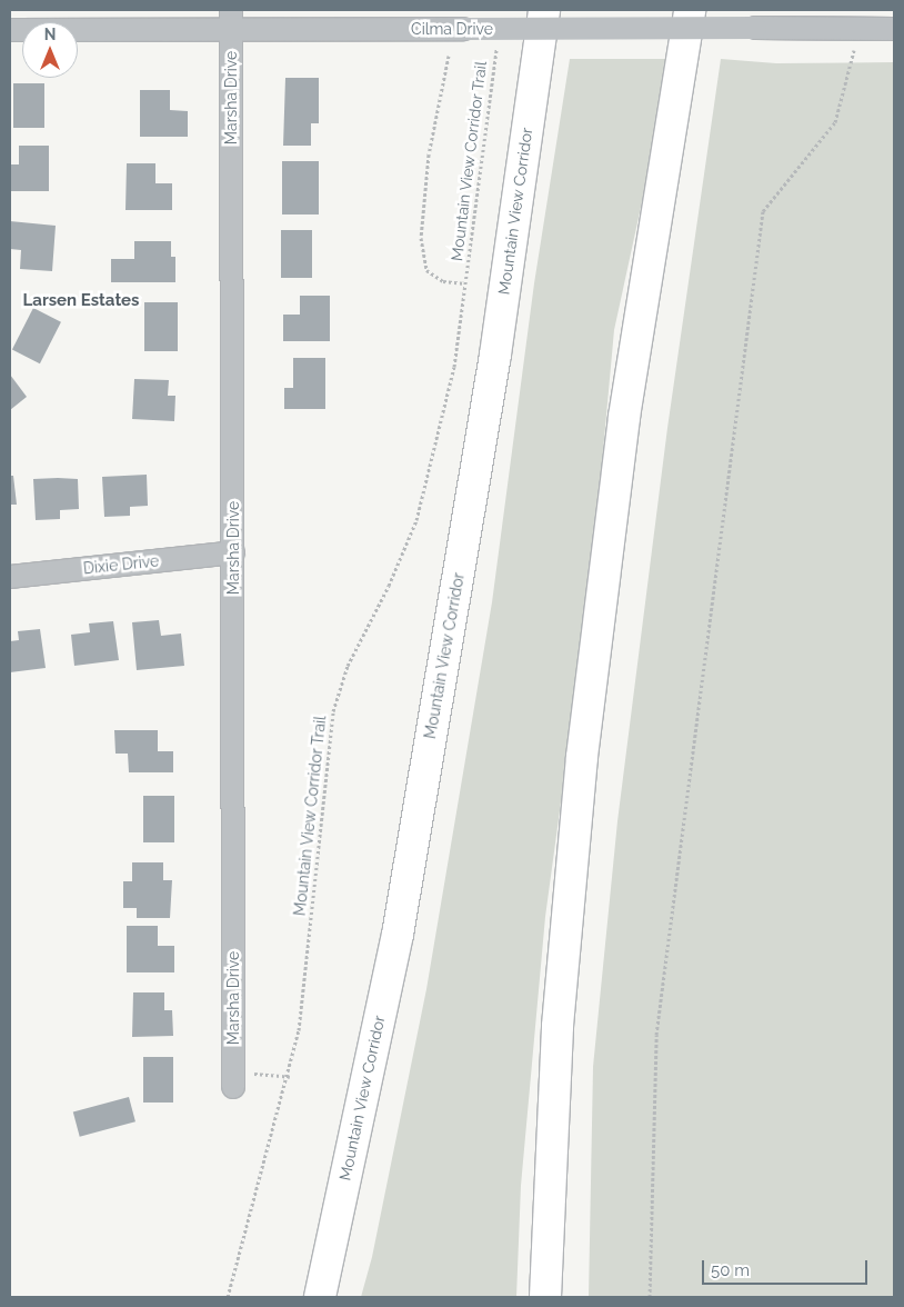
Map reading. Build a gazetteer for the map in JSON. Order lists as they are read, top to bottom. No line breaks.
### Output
{"streets":{"highway":["Mountain View Corridor"],"street":["Cilma Drive","Marsha Drive","Dixie Drive"],"path":["Mountain View Corridor Trail"]},"crossings":[["Cilma Drive","Marsha Drive"],["Marsha Drive","Dixie Drive"]],"districts":["Larsen Estates"],"scale_bar":"50 m","north":"top"}
